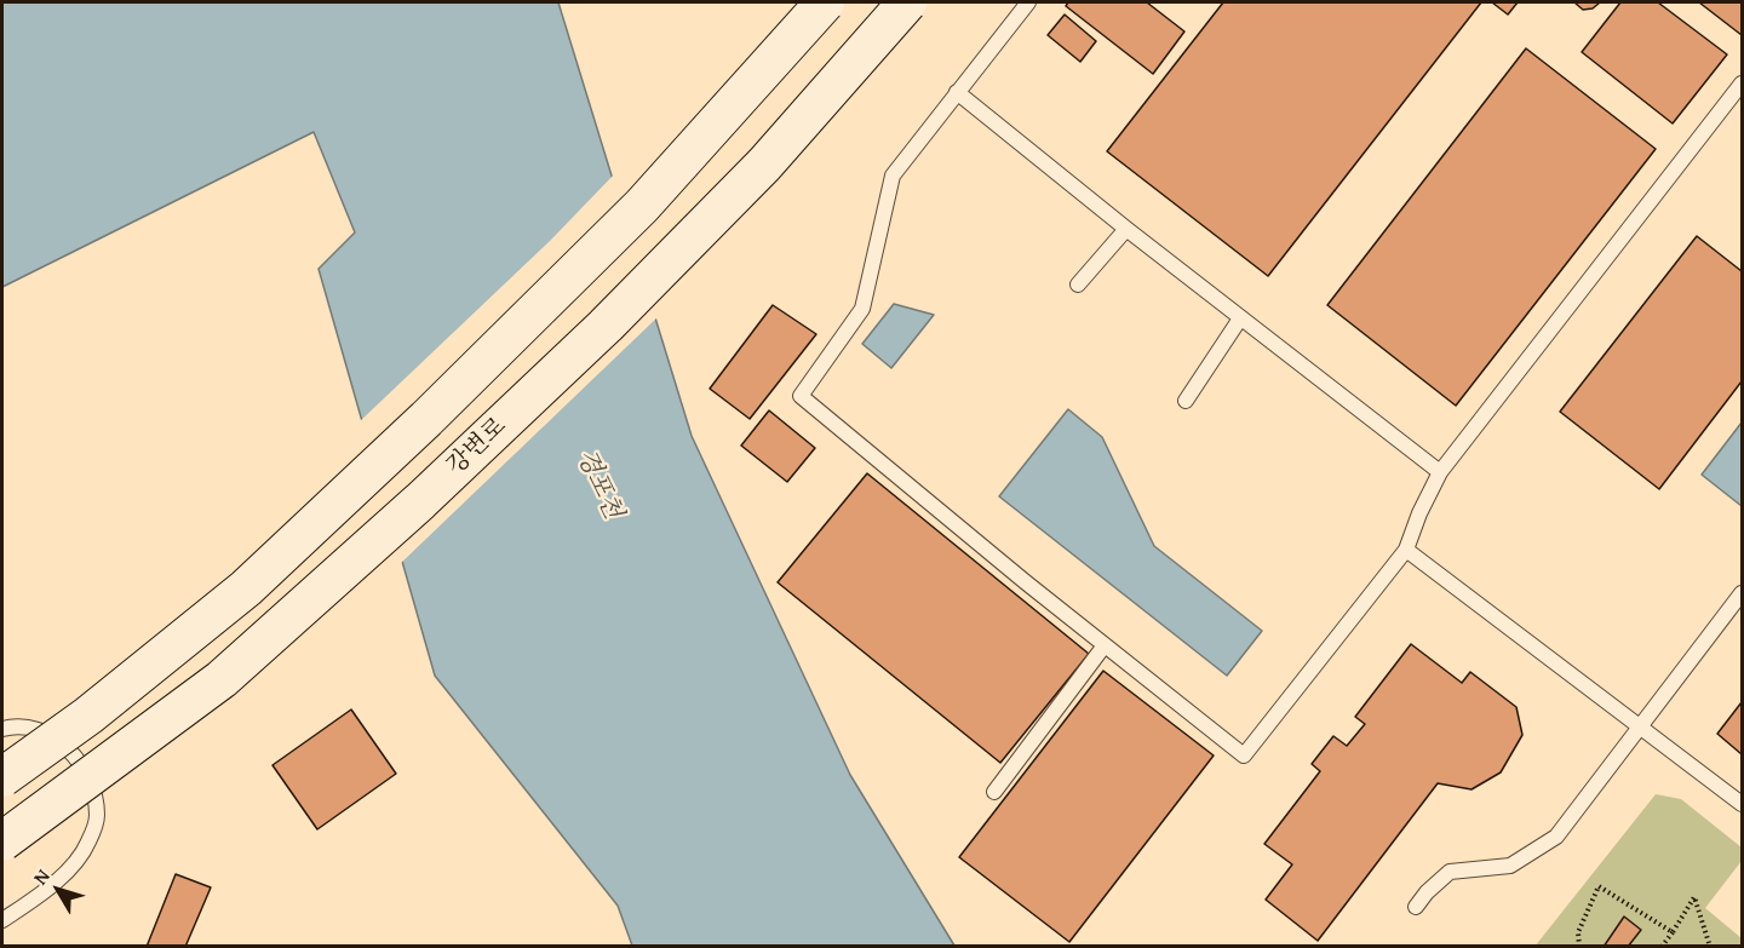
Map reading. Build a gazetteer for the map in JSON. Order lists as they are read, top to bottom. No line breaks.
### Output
{"streets":{"street":["강변로"]},"water":["경포천"],"north":"top left"}
